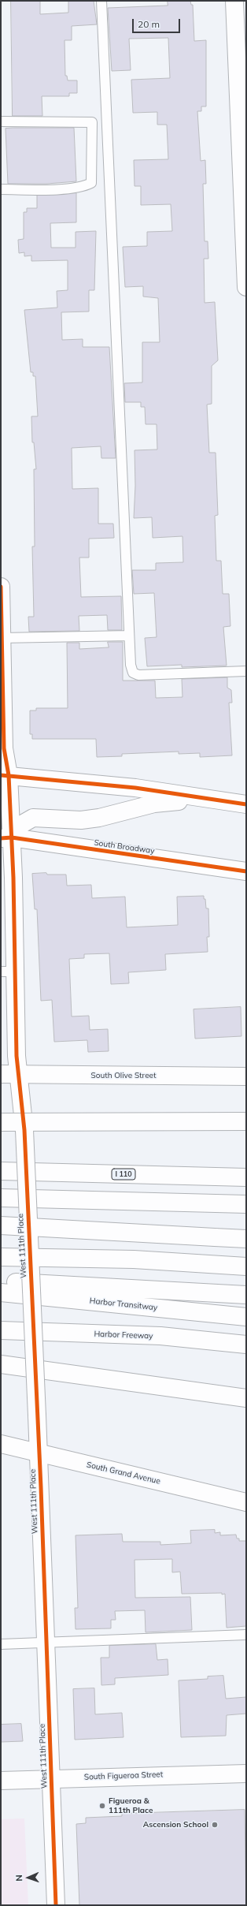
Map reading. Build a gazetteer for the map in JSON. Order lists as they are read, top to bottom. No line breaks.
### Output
{"streets":{"main road":["South Broadway","South Olive Street","I 110","West 111th Place","Harbor Transitway","Harbor Freeway","South Grand Avenue","South Figueroa Street"]},"crossings":[["South Broadway","West 111th Place"],["South Olive Street","West 111th Place"],["West 111th Place","South Grand Avenue"],["West 111th Place","South Figueroa Street"]],"places":["Figueroa & 111th Place","Ascension School"],"scale_bar":"20 m","north":"left"}
